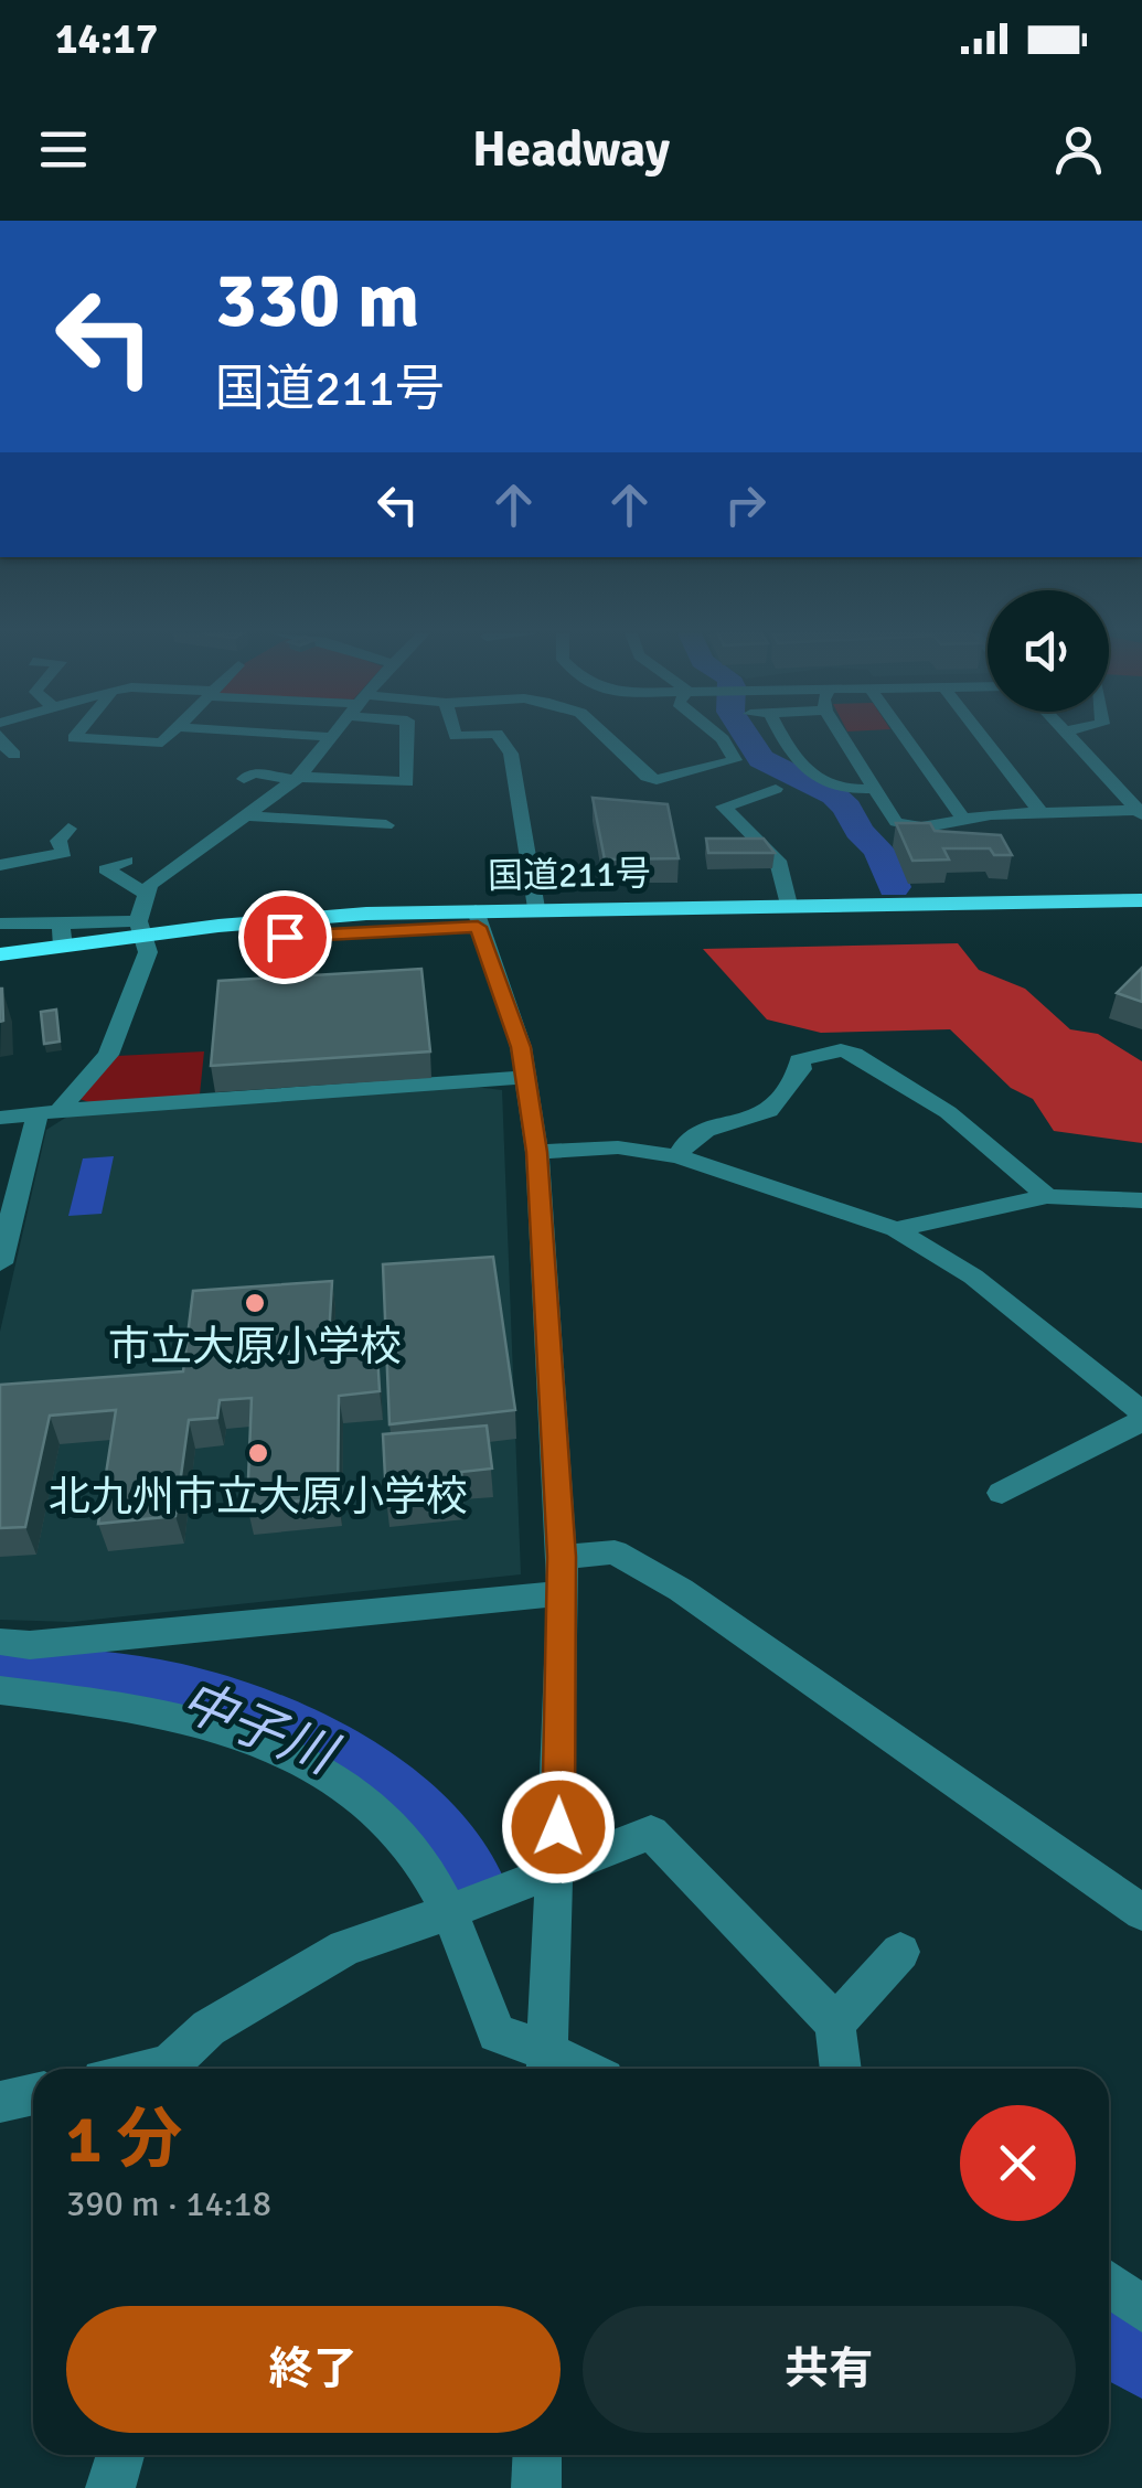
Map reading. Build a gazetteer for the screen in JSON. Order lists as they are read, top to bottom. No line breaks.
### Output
{"streets":{"highway":["国道211号"]},"water":["中子川"],"places":["市立大原小学校","北九州市立大原小学校"],"page":{"status":"14:17","header":"Headway","turn":["330 m","国道211号"],"heading":["1 分","390 m · 14:18"],"buttons":["終了","共有"]}}
